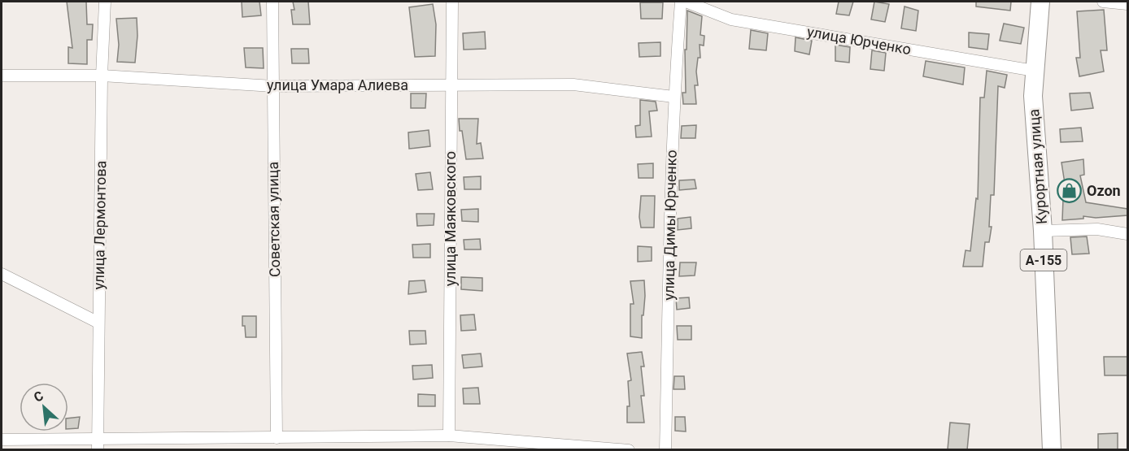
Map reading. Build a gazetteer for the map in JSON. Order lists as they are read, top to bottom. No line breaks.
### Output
{"streets":{"main road":["Курортная улица","А-155"],"street":["улица Юрченко","улица Умара Алиева","улица Маяковского","Советская улица","улица Лермонтова","улица Димы Юрченко"]},"crossings":[["улица Юрченко","Курортная улица"],["улица Умара Алиева","улица Маяковского"],["улица Умара Алиева","Советская улица"],["улица Умара Алиева","улица Лермонтова"],["улица Умара Алиева","улица Димы Юрченко"]],"places":{"shop":["Ozon"]},"north":"top left"}
